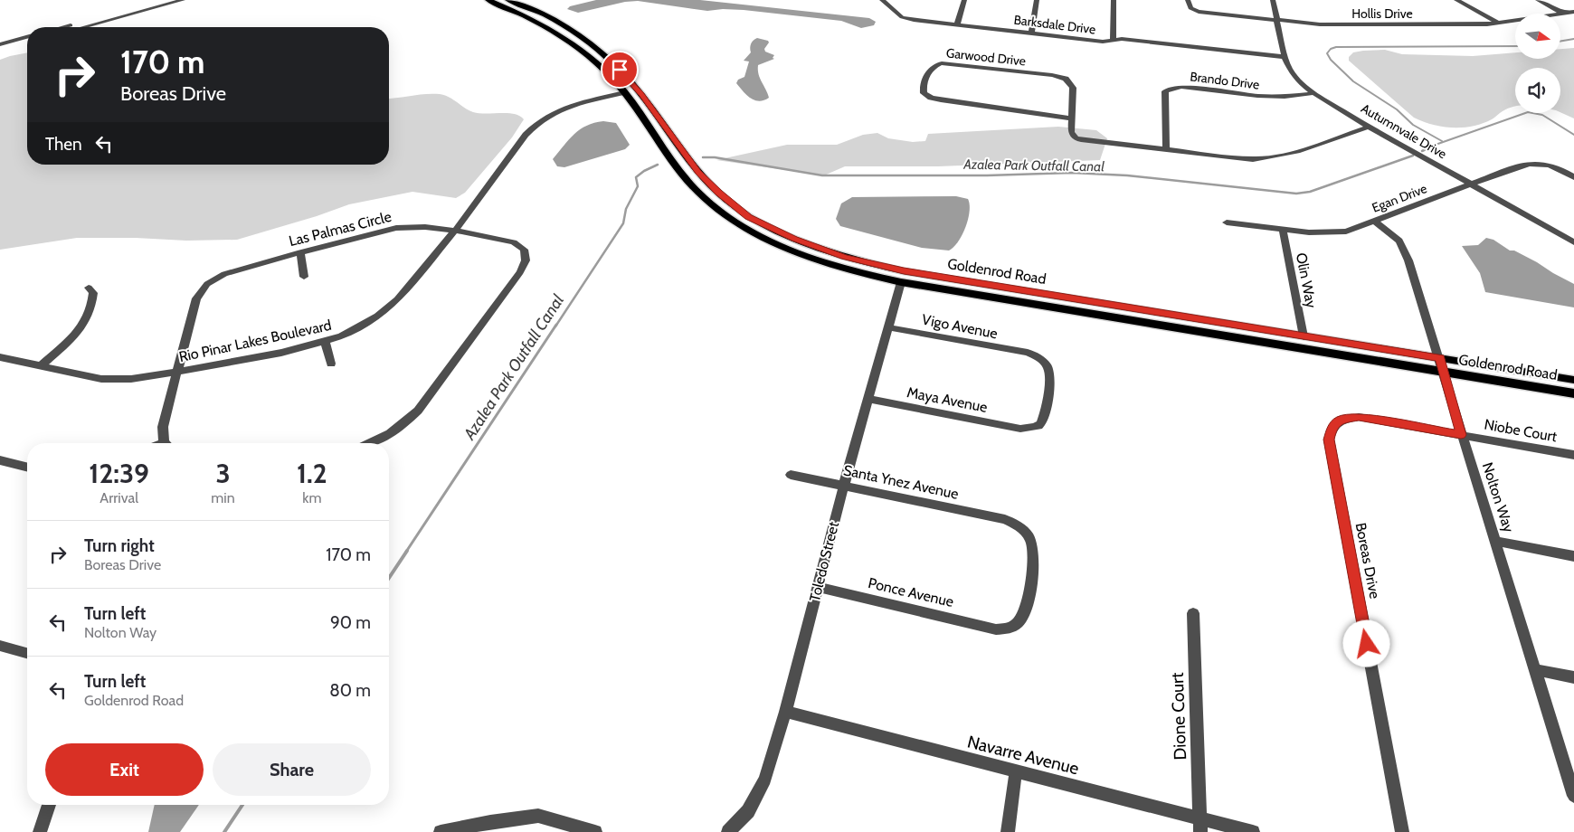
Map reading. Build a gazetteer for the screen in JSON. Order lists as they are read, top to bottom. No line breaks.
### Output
{"streets":{"main road":["Goldenrod Road"],"street":["Hollis Drive","Barksdale Drive","Garwood Drive","Brando Drive","Autumnvale Drive","Egan Drive","Las Palmas Circle","Olin Way","Vigo Avenue","Rio Pinar Lakes Boulevard","Maya Avenue","Niobe Court","Santa Ynez Avenue","Nolton Way","Boreas Drive","Toledo Street","Ponce Avenue","Dione Court","Navarre Avenue"]},"crossings":[["Hollis Drive","Autumnvale Drive"],["Barksdale Drive","Autumnvale Drive"],["Garwood Drive","Brando Drive"],["Garwood Drive","Autumnvale Drive"],["Brando Drive","Autumnvale Drive"],["Autumnvale Drive","Egan Drive"],["Egan Drive","Olin Way"],["Egan Drive","Nolton Way"],["Las Palmas Circle","Rio Pinar Lakes Boulevard"],["Goldenrod Road","Olin Way"],["Goldenrod Road","Rio Pinar Lakes Boulevard"],["Goldenrod Road","Nolton Way"],["Goldenrod Road","Toledo Street"],["Vigo Avenue","Maya Avenue"],["Vigo Avenue","Toledo Street"],["Maya Avenue","Toledo Street"],["Niobe Court","Nolton Way"],["Niobe Court","Boreas Drive"],["Santa Ynez Avenue","Toledo Street"],["Santa Ynez Avenue","Ponce Avenue"],["Nolton Way","Boreas Drive"],["Toledo Street","Ponce Avenue"],["Toledo Street","Navarre Avenue"],["Dione Court","Navarre Avenue"]],"water":["Azalea Park Outfall Canal"],"north":"right","page":{"turn":["170 m","Boreas Drive"],"then":"Then","eta":["12:39","Arrival","3","min","1.2","km"],"list":[{"name":"Turn right","note":"Boreas Drive","value":"170 m"},{"name":"Turn left","note":"Nolton Way","value":"90 m"},{"name":"Turn left","note":"Goldenrod Road","value":"80 m"}],"buttons":["Exit","Share"]}}
